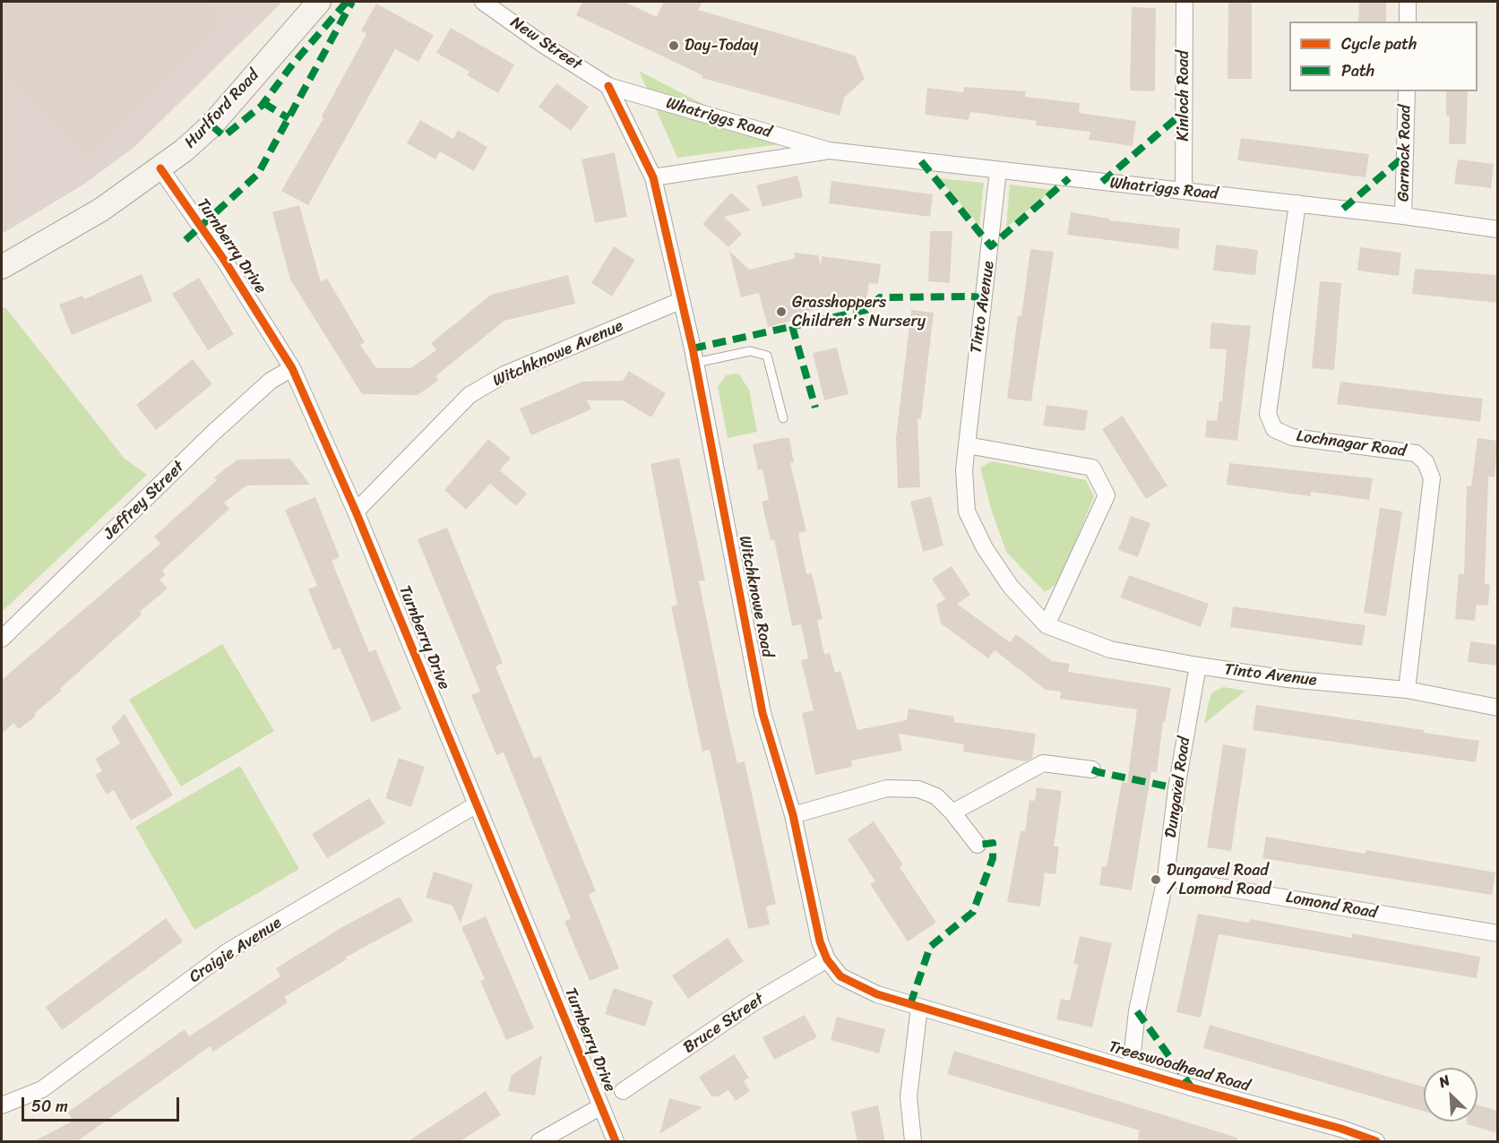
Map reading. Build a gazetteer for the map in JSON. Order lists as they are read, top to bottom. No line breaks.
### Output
{"streets":{"main road":["Hurlford Road"],"street":["New Street","Kinloch Road","Whatriggs Road","Garnock Road","Turnberry Drive","Tinto Avenue","Witchknowe Avenue","Lochnagar Road","Jeffrey Street","Witchknowe Road","Dungavel Road","Lomond Road","Craigie Avenue","Bruce Street","Treeswoodhead Road"]},"crossings":[["New Street","Whatriggs Road"],["New Street","Witchknowe Road"],["Kinloch Road","Whatriggs Road"],["Hurlford Road","Turnberry Drive"],["Whatriggs Road","Garnock Road"],["Whatriggs Road","Tinto Avenue"],["Whatriggs Road","Lochnagar Road"],["Whatriggs Road","Witchknowe Road"],["Turnberry Drive","Witchknowe Avenue"],["Turnberry Drive","Jeffrey Street"],["Turnberry Drive","Craigie Avenue"],["Tinto Avenue","Lochnagar Road"],["Tinto Avenue","Dungavel Road"],["Witchknowe Avenue","Witchknowe Road"],["Witchknowe Road","Bruce Street"],["Witchknowe Road","Treeswoodhead Road"],["Dungavel Road","Lomond Road"],["Dungavel Road","Treeswoodhead Road"]],"places":["Day-Today","Grasshoppers Children's Nursery","Dungavel Road / Lomond Road"],"legend":["Cycle path","Path"],"scale_bar":"50 m","north":"top left"}
